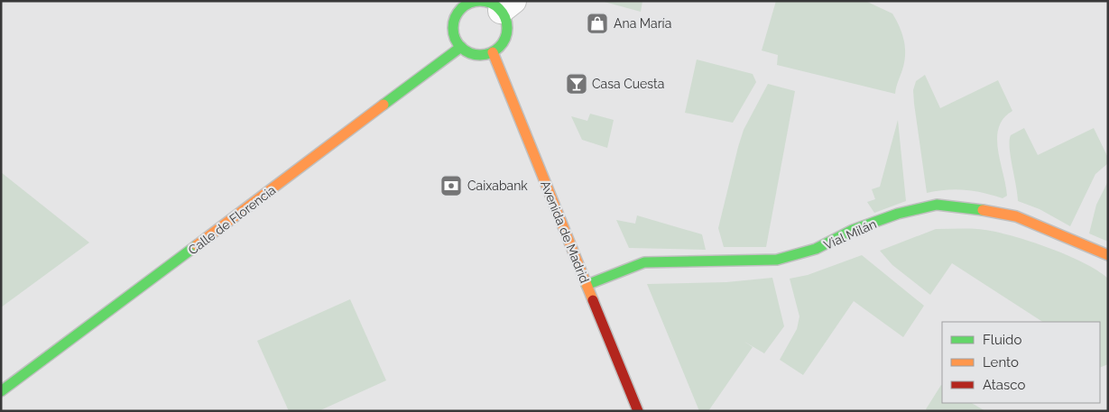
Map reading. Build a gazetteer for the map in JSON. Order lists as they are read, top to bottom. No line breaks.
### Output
{"streets":{"street":["Calle de Florencia","Avenida de Madrid","Vial Milán"]},"crossings":[["Calle de Florencia","Avenida de Madrid"],["Avenida de Madrid","Vial Milán"]],"places":{"shop":["Ana María"],"bar":["Casa Cuesta"],"bank":["Caixabank"]},"legend":["Fluido","Lento","Atasco"]}
